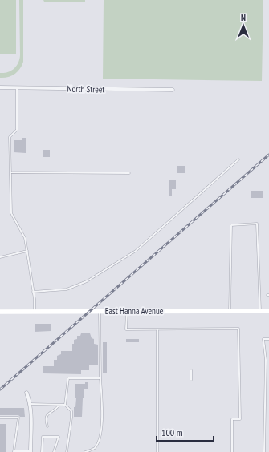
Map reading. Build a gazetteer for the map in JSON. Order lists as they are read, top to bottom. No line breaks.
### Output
{"streets":{"street":["North Street","East Hanna Avenue"]},"scale_bar":"100 m","north":"top"}
